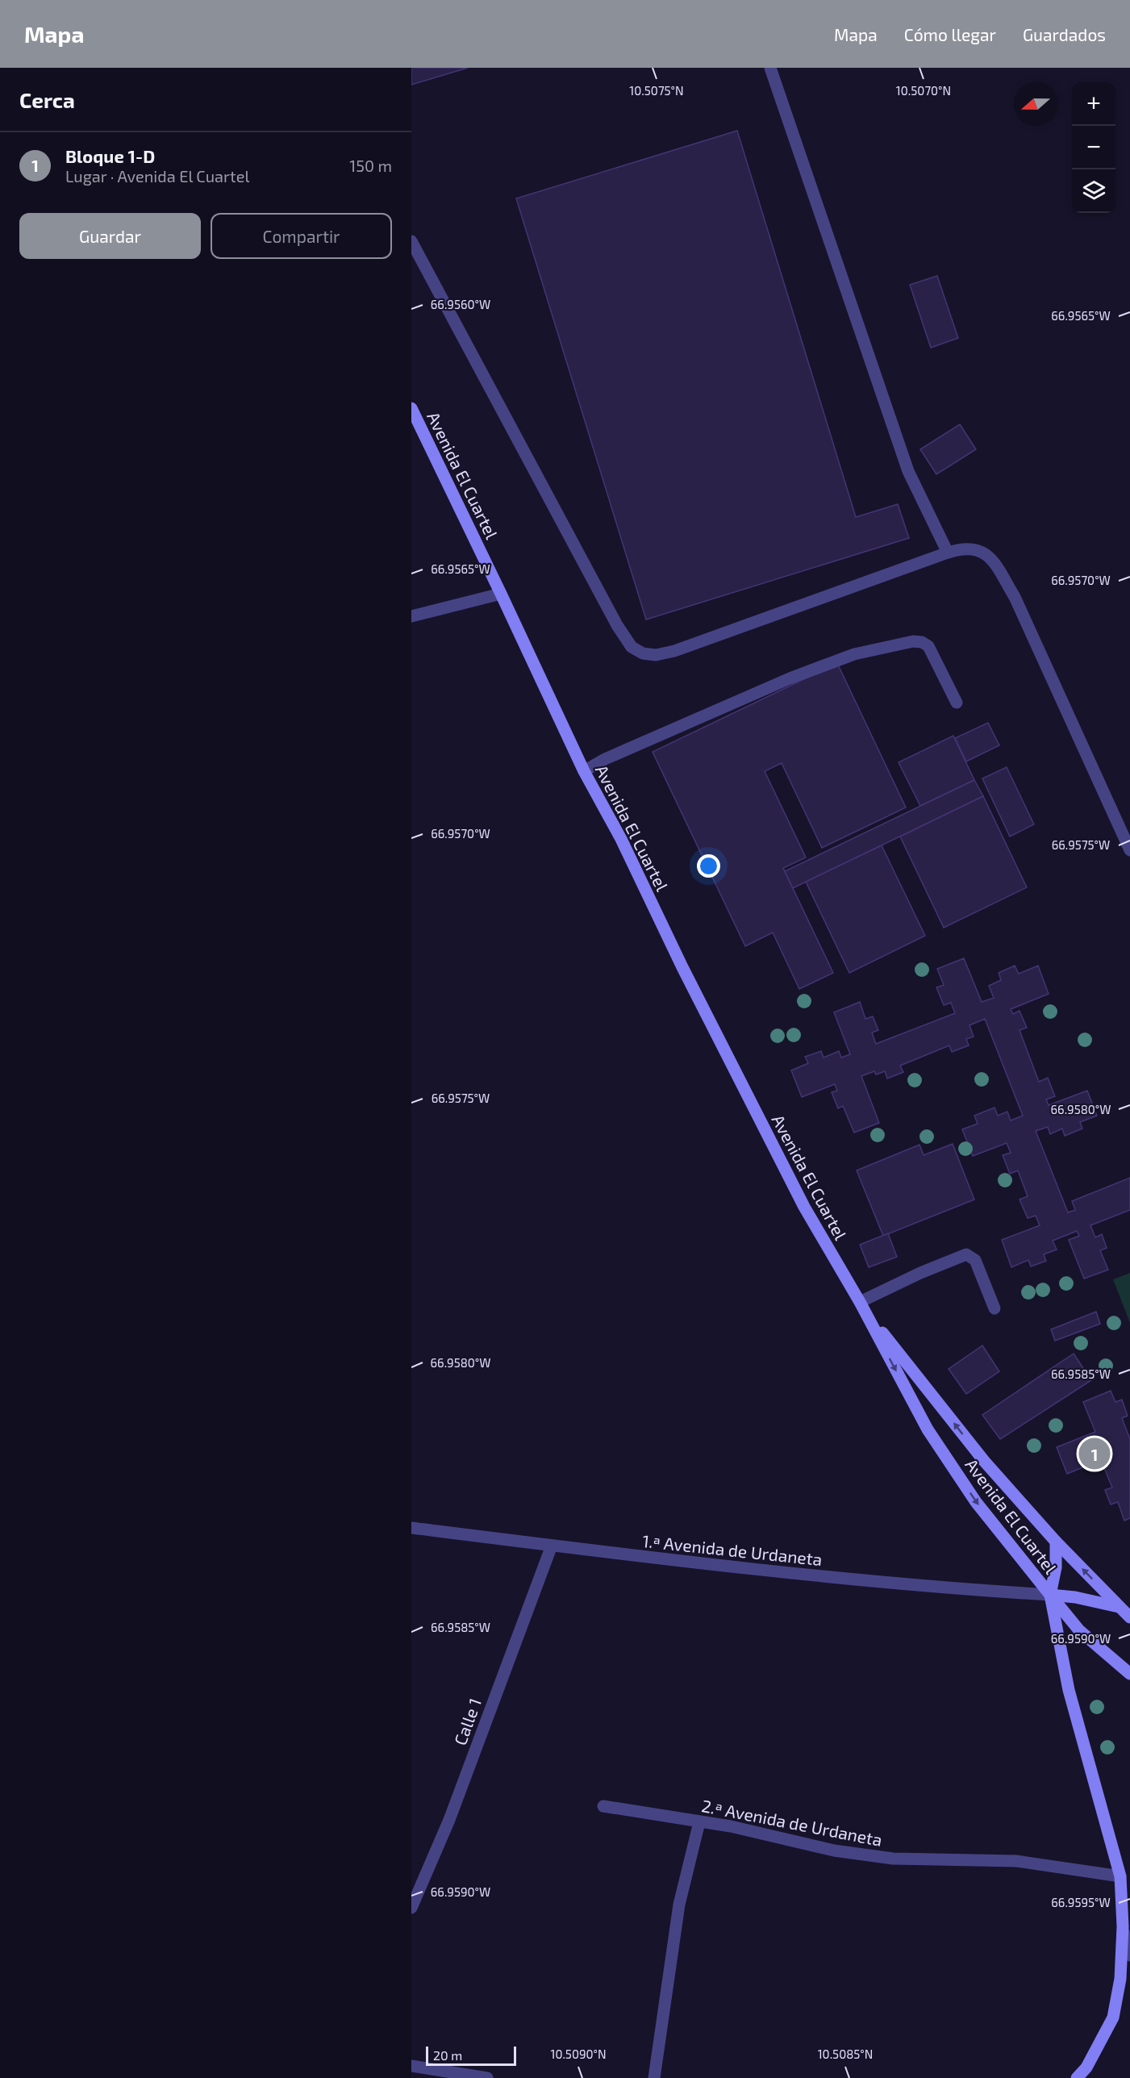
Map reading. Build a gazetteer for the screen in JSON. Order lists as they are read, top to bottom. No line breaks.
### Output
{"streets":{"main road":["Avenida El Cuartel"],"street":["1.ª Avenida de Urdaneta","Calle 1","2.ª Avenida de Urdaneta"]},"crossings":[["Avenida El Cuartel","1.ª Avenida de Urdaneta"],["1.ª Avenida de Urdaneta","Calle 1"]],"scale_bar":"20 m","north":"left","page":{"header":"Mapa","nav":["Mapa","Cómo llegar","Guardados"],"heading":"Cerca","map_buttons":["+","−"],"list":[{"mark":"1","name":"Bloque 1-D","note":"Lugar · Avenida El Cuartel","value":"150 m"}],"buttons":["Guardar","Compartir"],"pins":"1","scale":"20 m"},"coordinates":["10.5075°N","10.5070°N","66.9560°W","66.9565°W","66.9570°W","66.9575°W","66.9580°W","66.9585°W","66.9590°W","66.9595°W","10.5090°N","10.5085°N"]}
